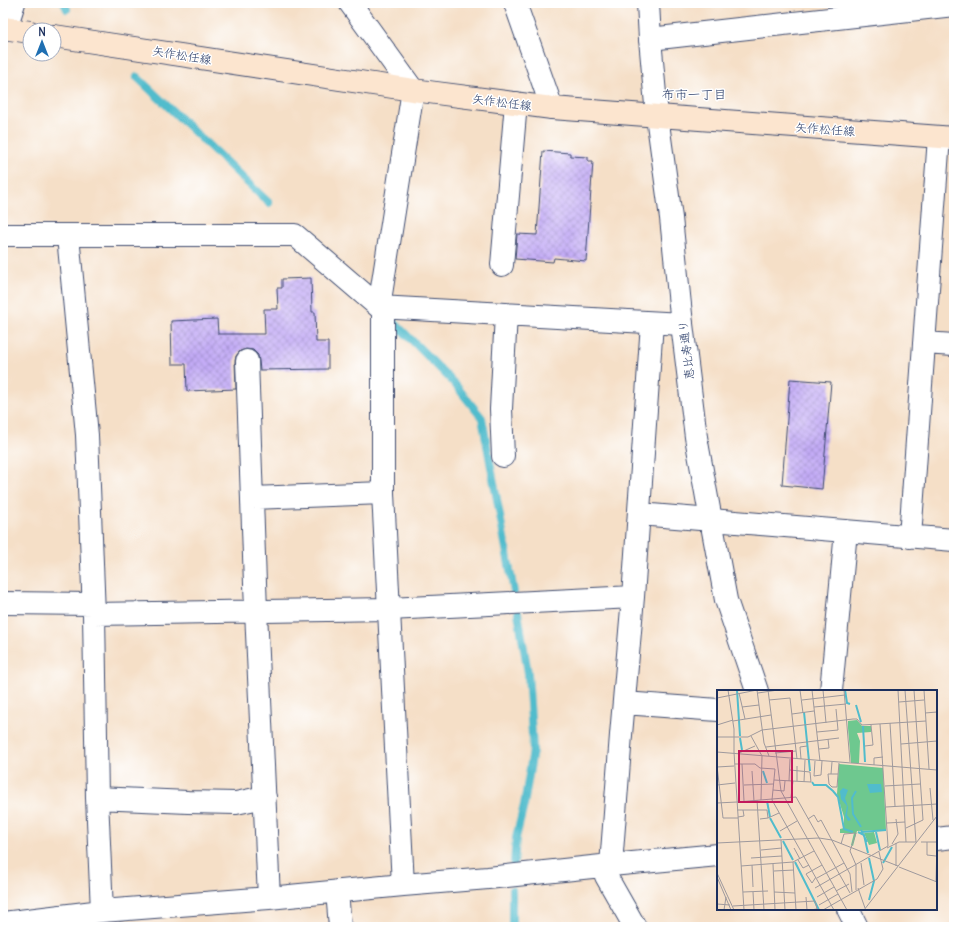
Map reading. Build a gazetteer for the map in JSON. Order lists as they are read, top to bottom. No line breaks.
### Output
{"streets":{"main road":["矢作松任線"],"street":["恵比寿通り"]},"crossings":[["矢作松任線","恵比寿通り"]],"districts":["布市一丁目"],"north":"top"}
